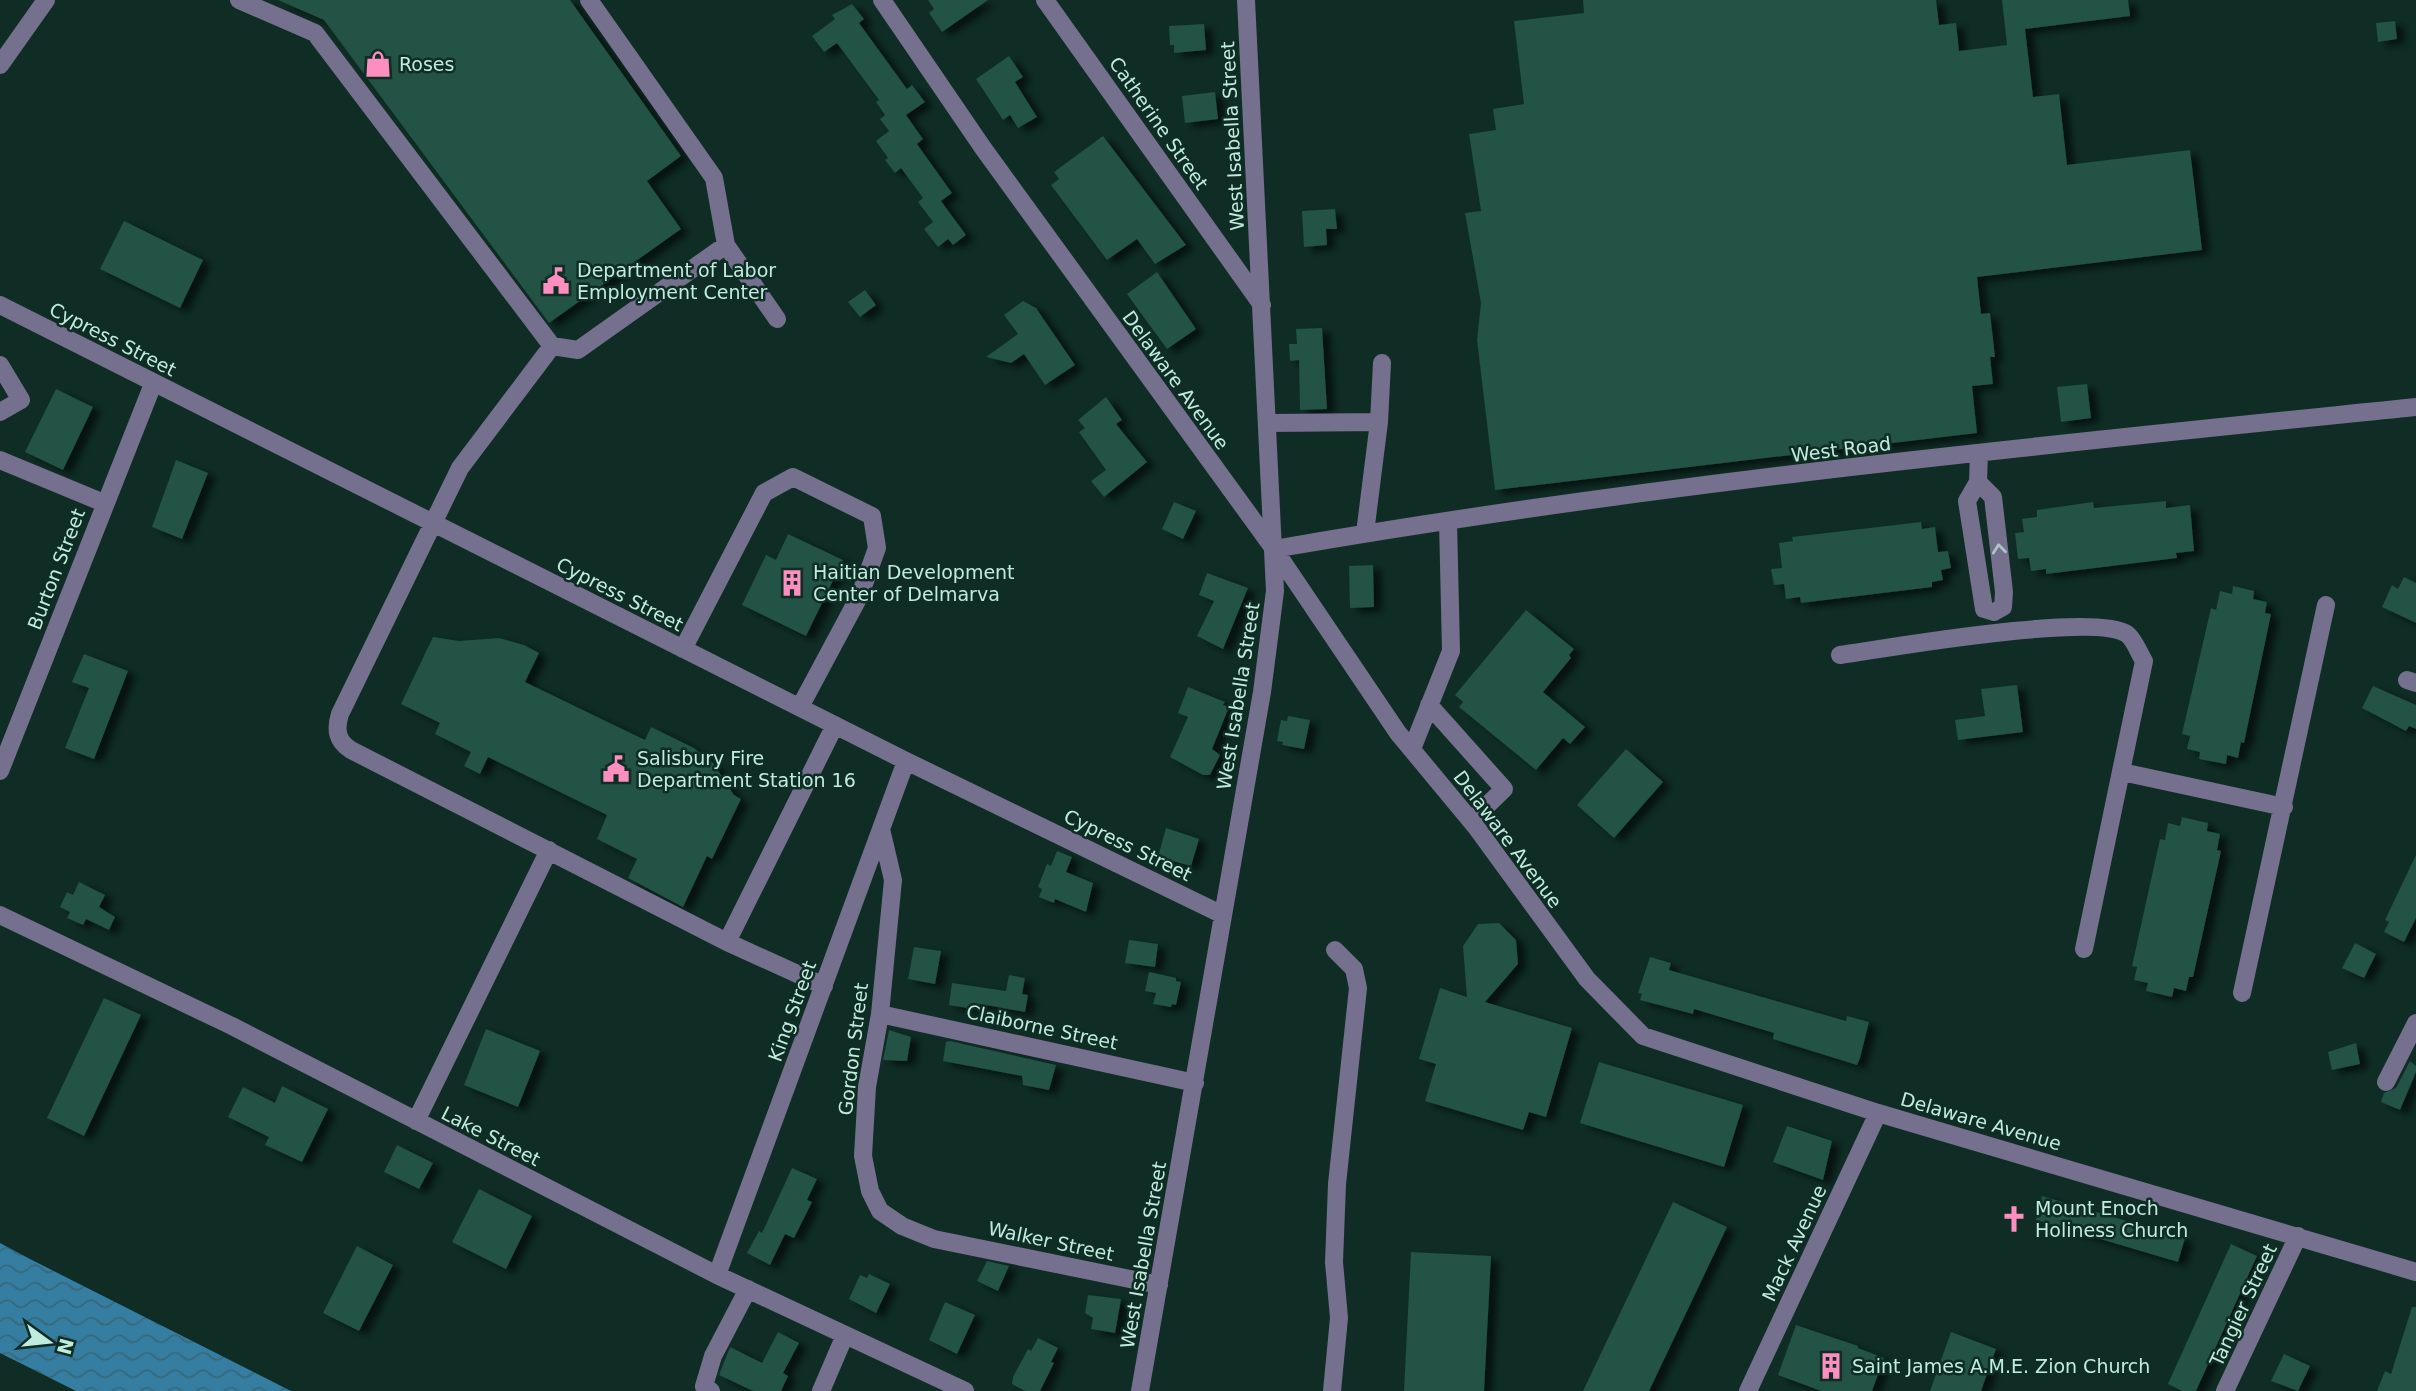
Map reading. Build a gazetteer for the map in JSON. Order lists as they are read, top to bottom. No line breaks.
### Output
{"streets":{"street":["Catherine Street","West Isabella Street","Cypress Street","Delaware Avenue","West Road","Burton Street","King Street","Claiborne Street","Gordon Street","Lake Street","Walker Street","Mack Avenue","Tangier Street"]},"crossings":[["Catherine Street","West Isabella Street"],["West Isabella Street","Cypress Street"],["West Isabella Street","Delaware Avenue"],["West Isabella Street","West Road"],["West Isabella Street","Claiborne Street"],["West Isabella Street","Walker Street"],["Cypress Street","Burton Street"],["Cypress Street","King Street"],["Delaware Avenue","West Road"],["Delaware Avenue","Mack Avenue"],["Delaware Avenue","Tangier Street"],["King Street","Gordon Street"],["King Street","Lake Street"],["Claiborne Street","Gordon Street"],["Gordon Street","Walker Street"]],"places":{"shop":["Roses"],"public building":["Department of Labor Employment Center","Salisbury Fire Department Station 16"],"building":["Haitian Development Center of Delmarva","Saint James A.M.E. Zion Church"],"church":["Mount Enoch Holiness Church"]},"north":"right"}
